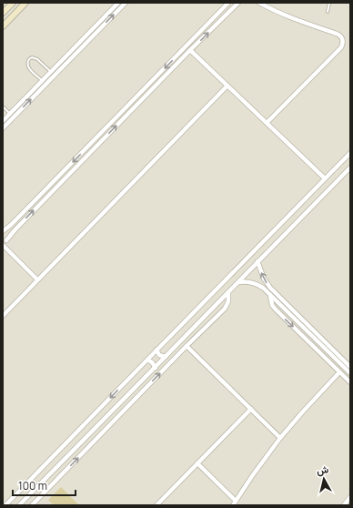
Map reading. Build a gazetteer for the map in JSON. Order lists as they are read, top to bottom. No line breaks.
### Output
{"scale_bar":"100 m","north":"top"}
